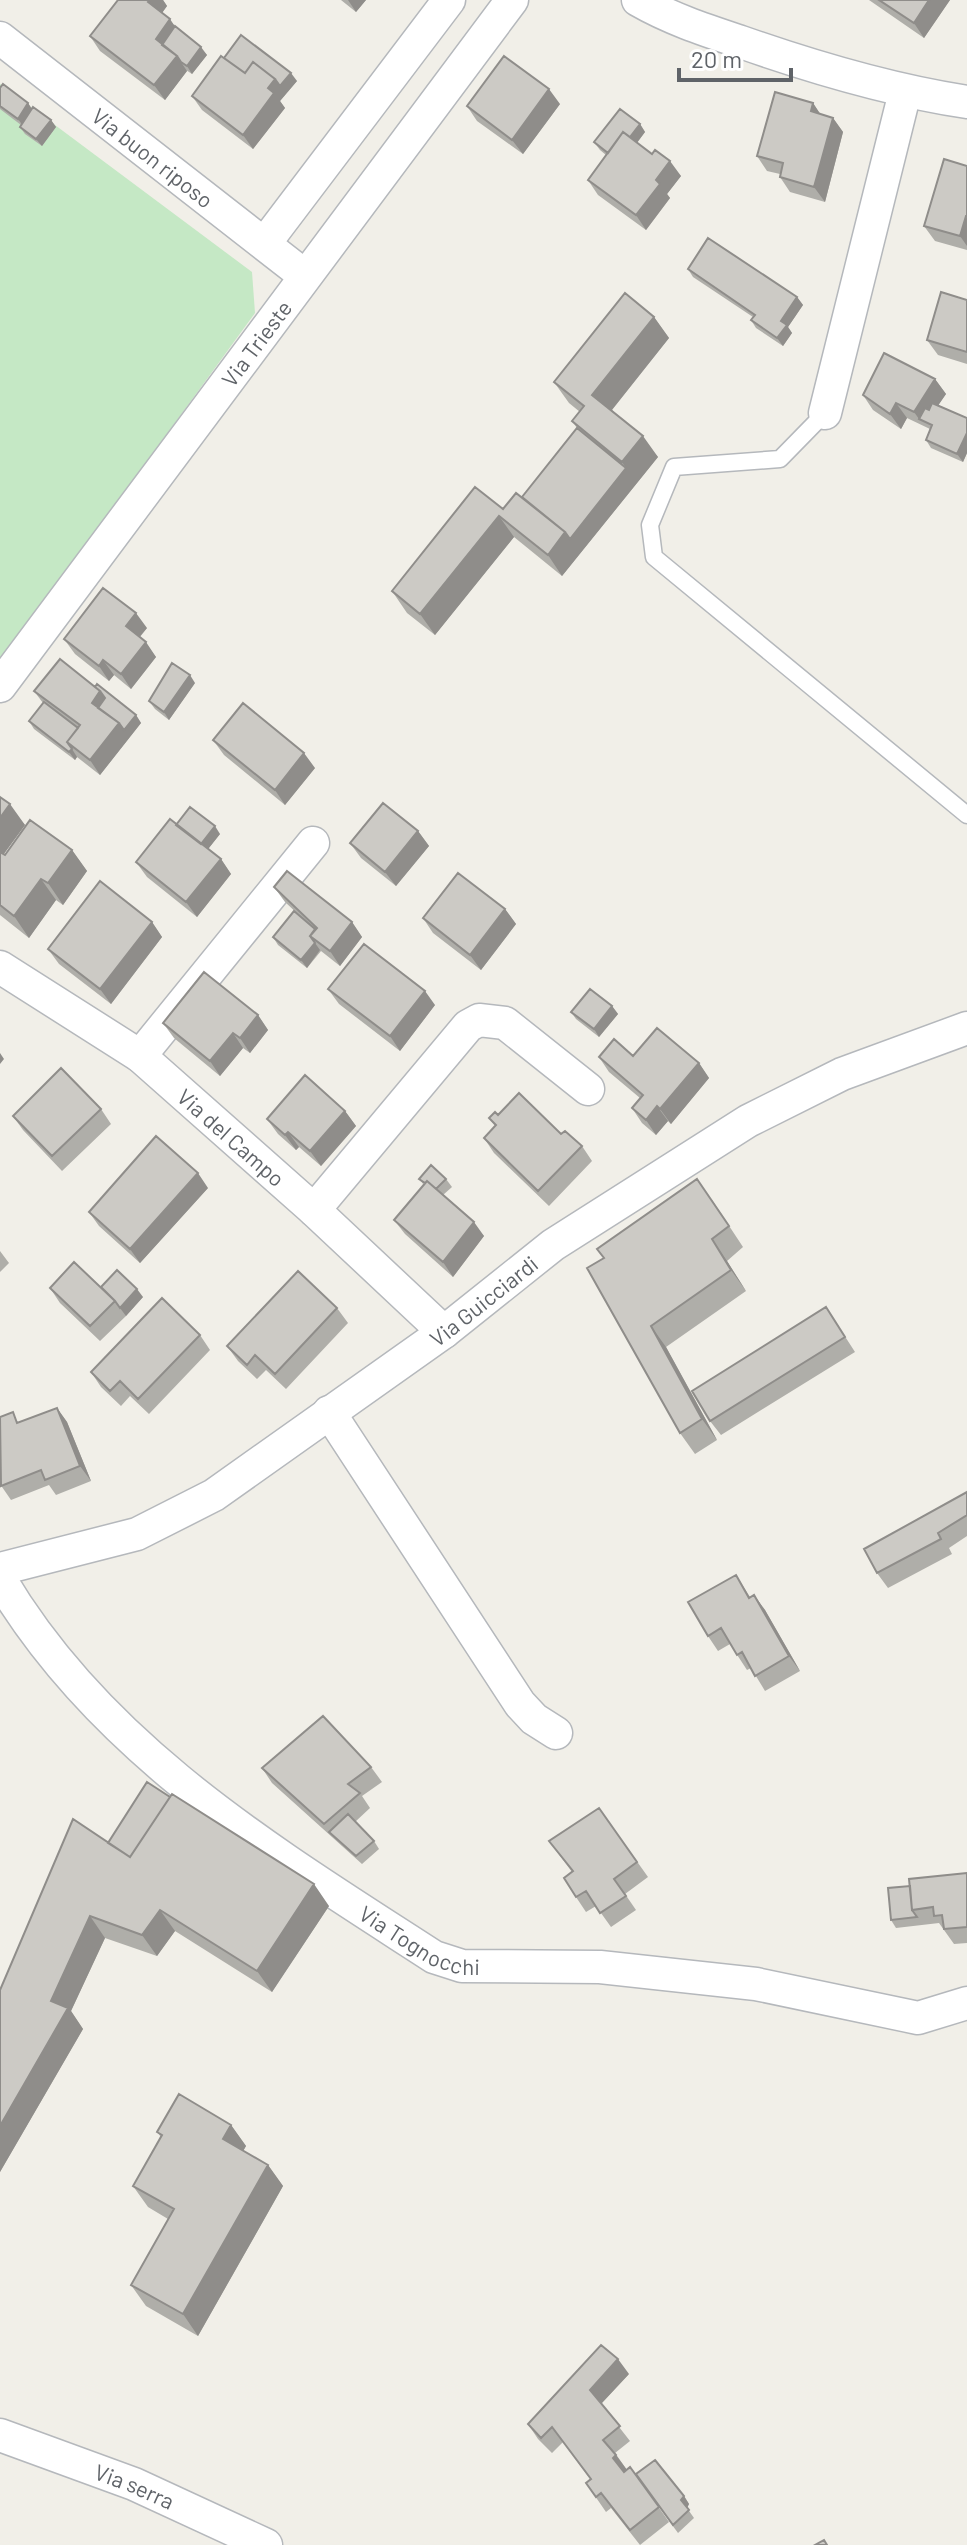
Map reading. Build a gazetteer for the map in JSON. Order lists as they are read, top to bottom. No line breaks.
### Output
{"streets":{"street":["Via buon riposo","Via Trieste","Via del Campo","Via Guicciardi","Via Tognocchi","Via serra"]},"crossings":[["Via buon riposo","Via Trieste"],["Via del Campo","Via Guicciardi"]],"scale_bar":"20 m"}
